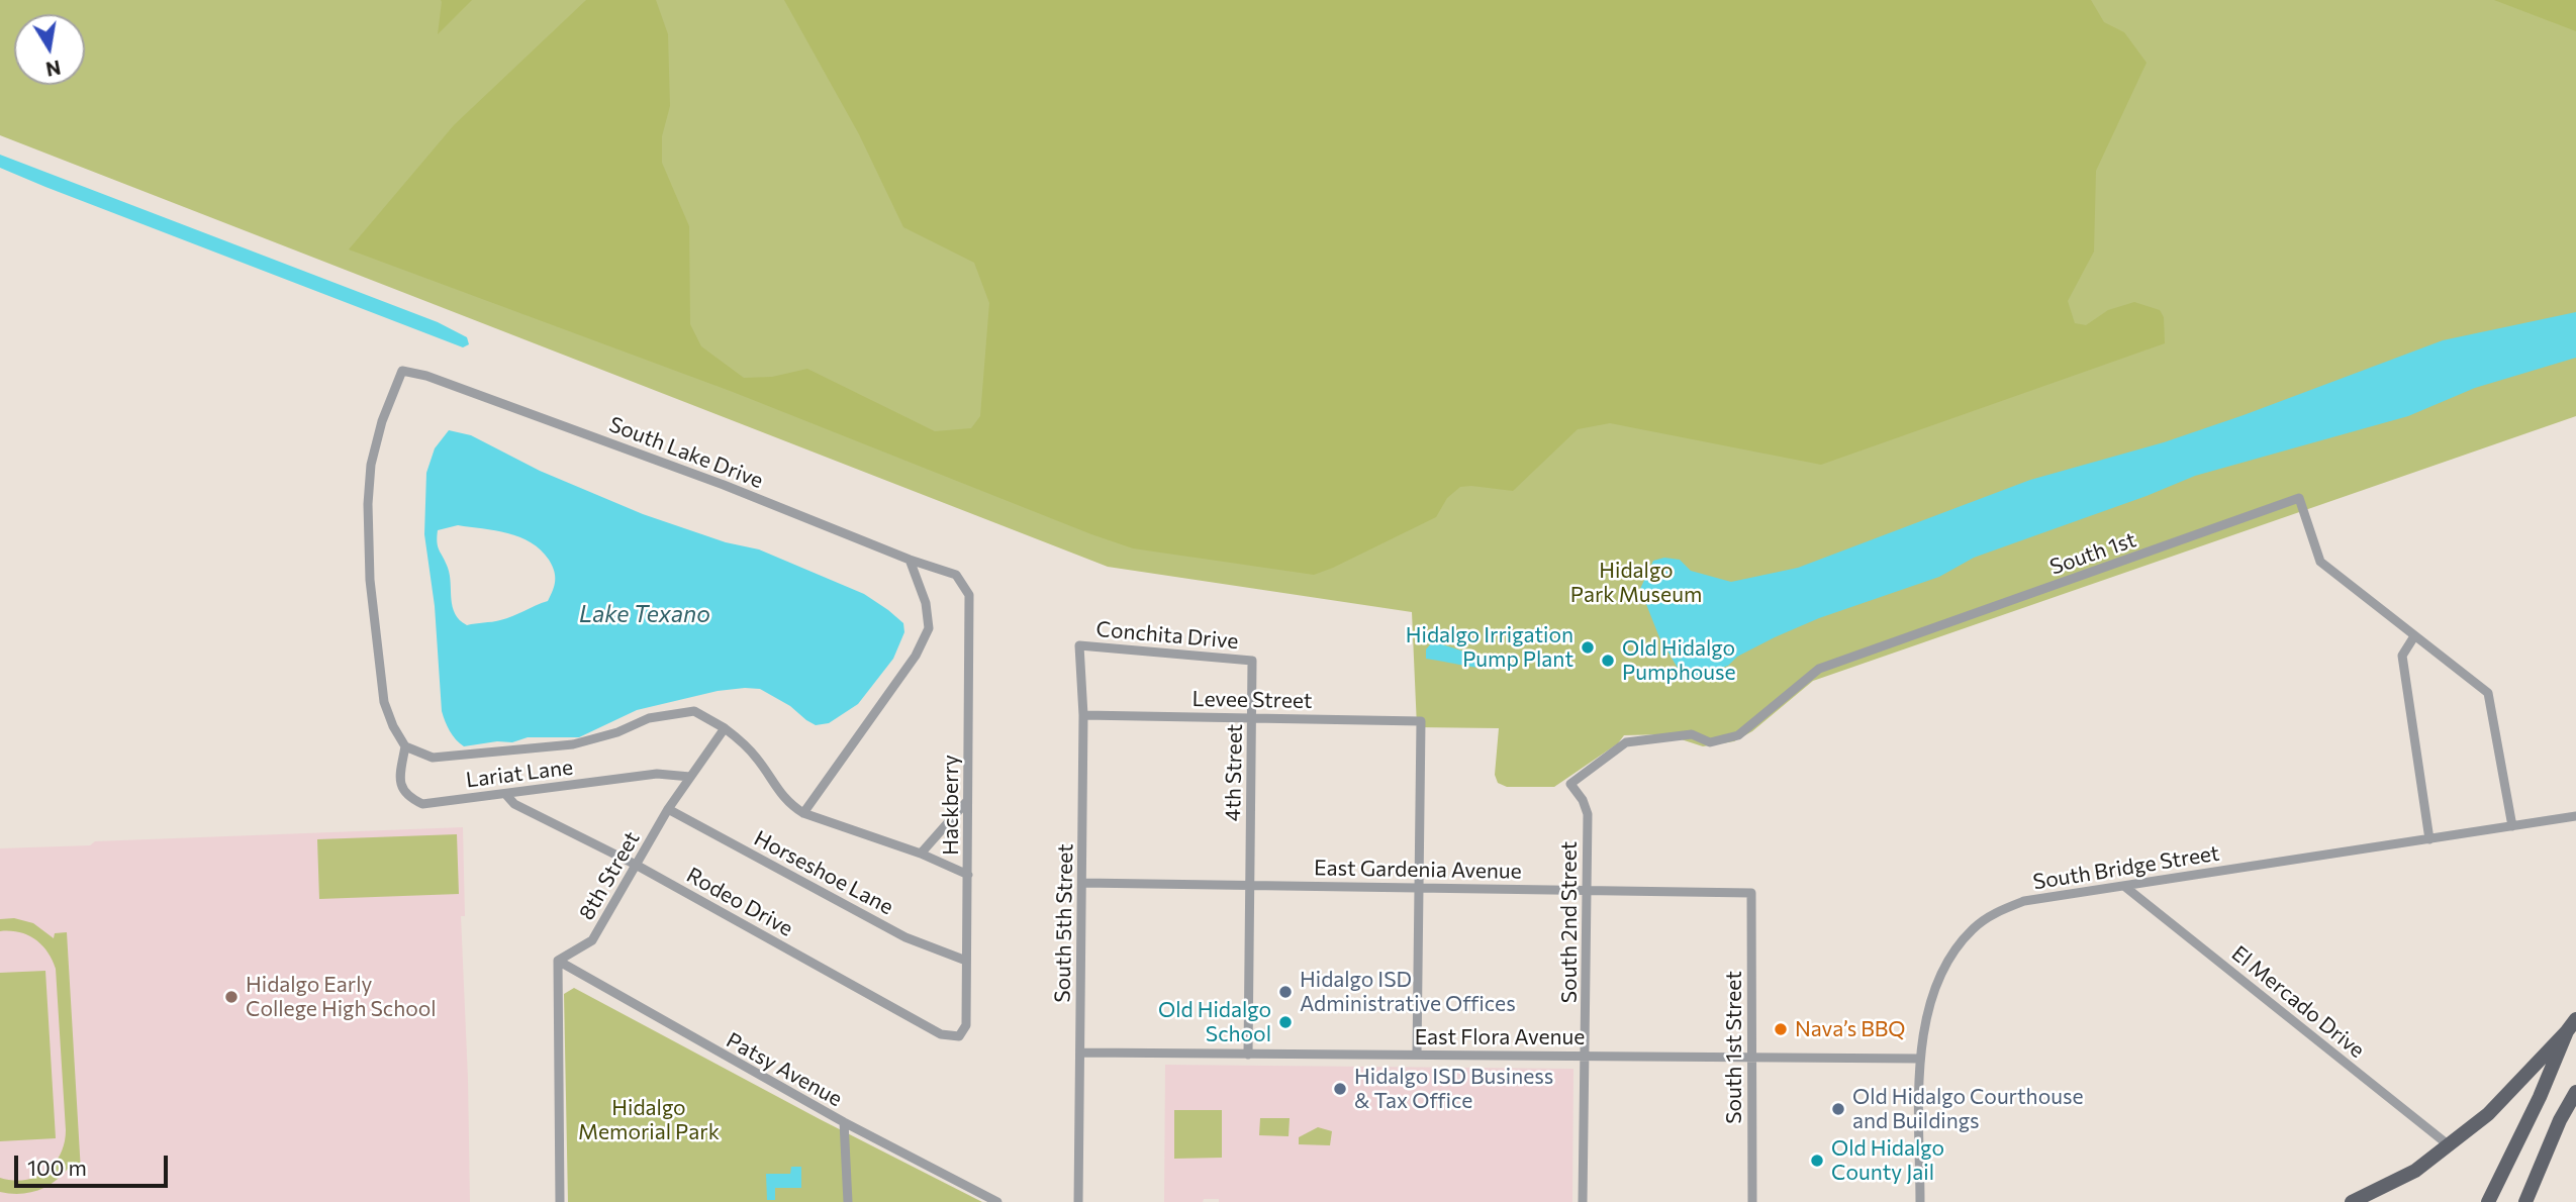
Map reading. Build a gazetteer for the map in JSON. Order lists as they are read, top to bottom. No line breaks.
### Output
{"streets":{"street":["South Lake Drive","South 1st","Conchita Drive","Levee Street","4th Street","Lariat Lane","Hackberry","South Bridge Street","East Gardenia Avenue","Horseshoe Lane","8th Street","Rodeo Drive","South 2nd Street","South 5th Street","El Mercado Drive","East Flora Avenue","South 1st Street","Patsy Avenue"]},"crossings":[["South Lake Drive","Lariat Lane"],["South Lake Drive","Hackberry"],["South 1st","South Bridge Street"],["South 1st","South 2nd Street"],["Conchita Drive","4th Street"],["Conchita Drive","South 5th Street"],["Levee Street","4th Street"],["Levee Street","East Gardenia Avenue"],["Levee Street","South 5th Street"],["4th Street","East Gardenia Avenue"],["4th Street","East Flora Avenue"],["Lariat Lane","8th Street"],["Lariat Lane","Rodeo Drive"],["Hackberry","Horseshoe Lane"],["Hackberry","Rodeo Drive"],["South Bridge Street","El Mercado Drive"],["South Bridge Street","East Flora Avenue"],["East Gardenia Avenue","South 2nd Street"],["East Gardenia Avenue","South 5th Street"],["East Gardenia Avenue","South 1st Street"],["Horseshoe Lane","8th Street"],["8th Street","Rodeo Drive"],["8th Street","Patsy Avenue"],["South 2nd Street","East Flora Avenue"],["South 5th Street","East Flora Avenue"],["East Flora Avenue","South 1st Street"]],"water":["Lake Texano"],"parks":["Hidalgo Park Museum","Hidalgo Memorial Park"],"places":["Hidalgo Irrigation Pump Plant","Old Hidalgo Pumphouse","Hidalgo ISD Administrative Offices","Hidalgo Early College High School","Old Hidalgo School","Nava’s BBQ","Hidalgo ISD Business & Tax Office","Old Hidalgo Courthouse and Buildings","Old Hidalgo County Jail"],"scale_bar":"100 m","north":"bottom"}
